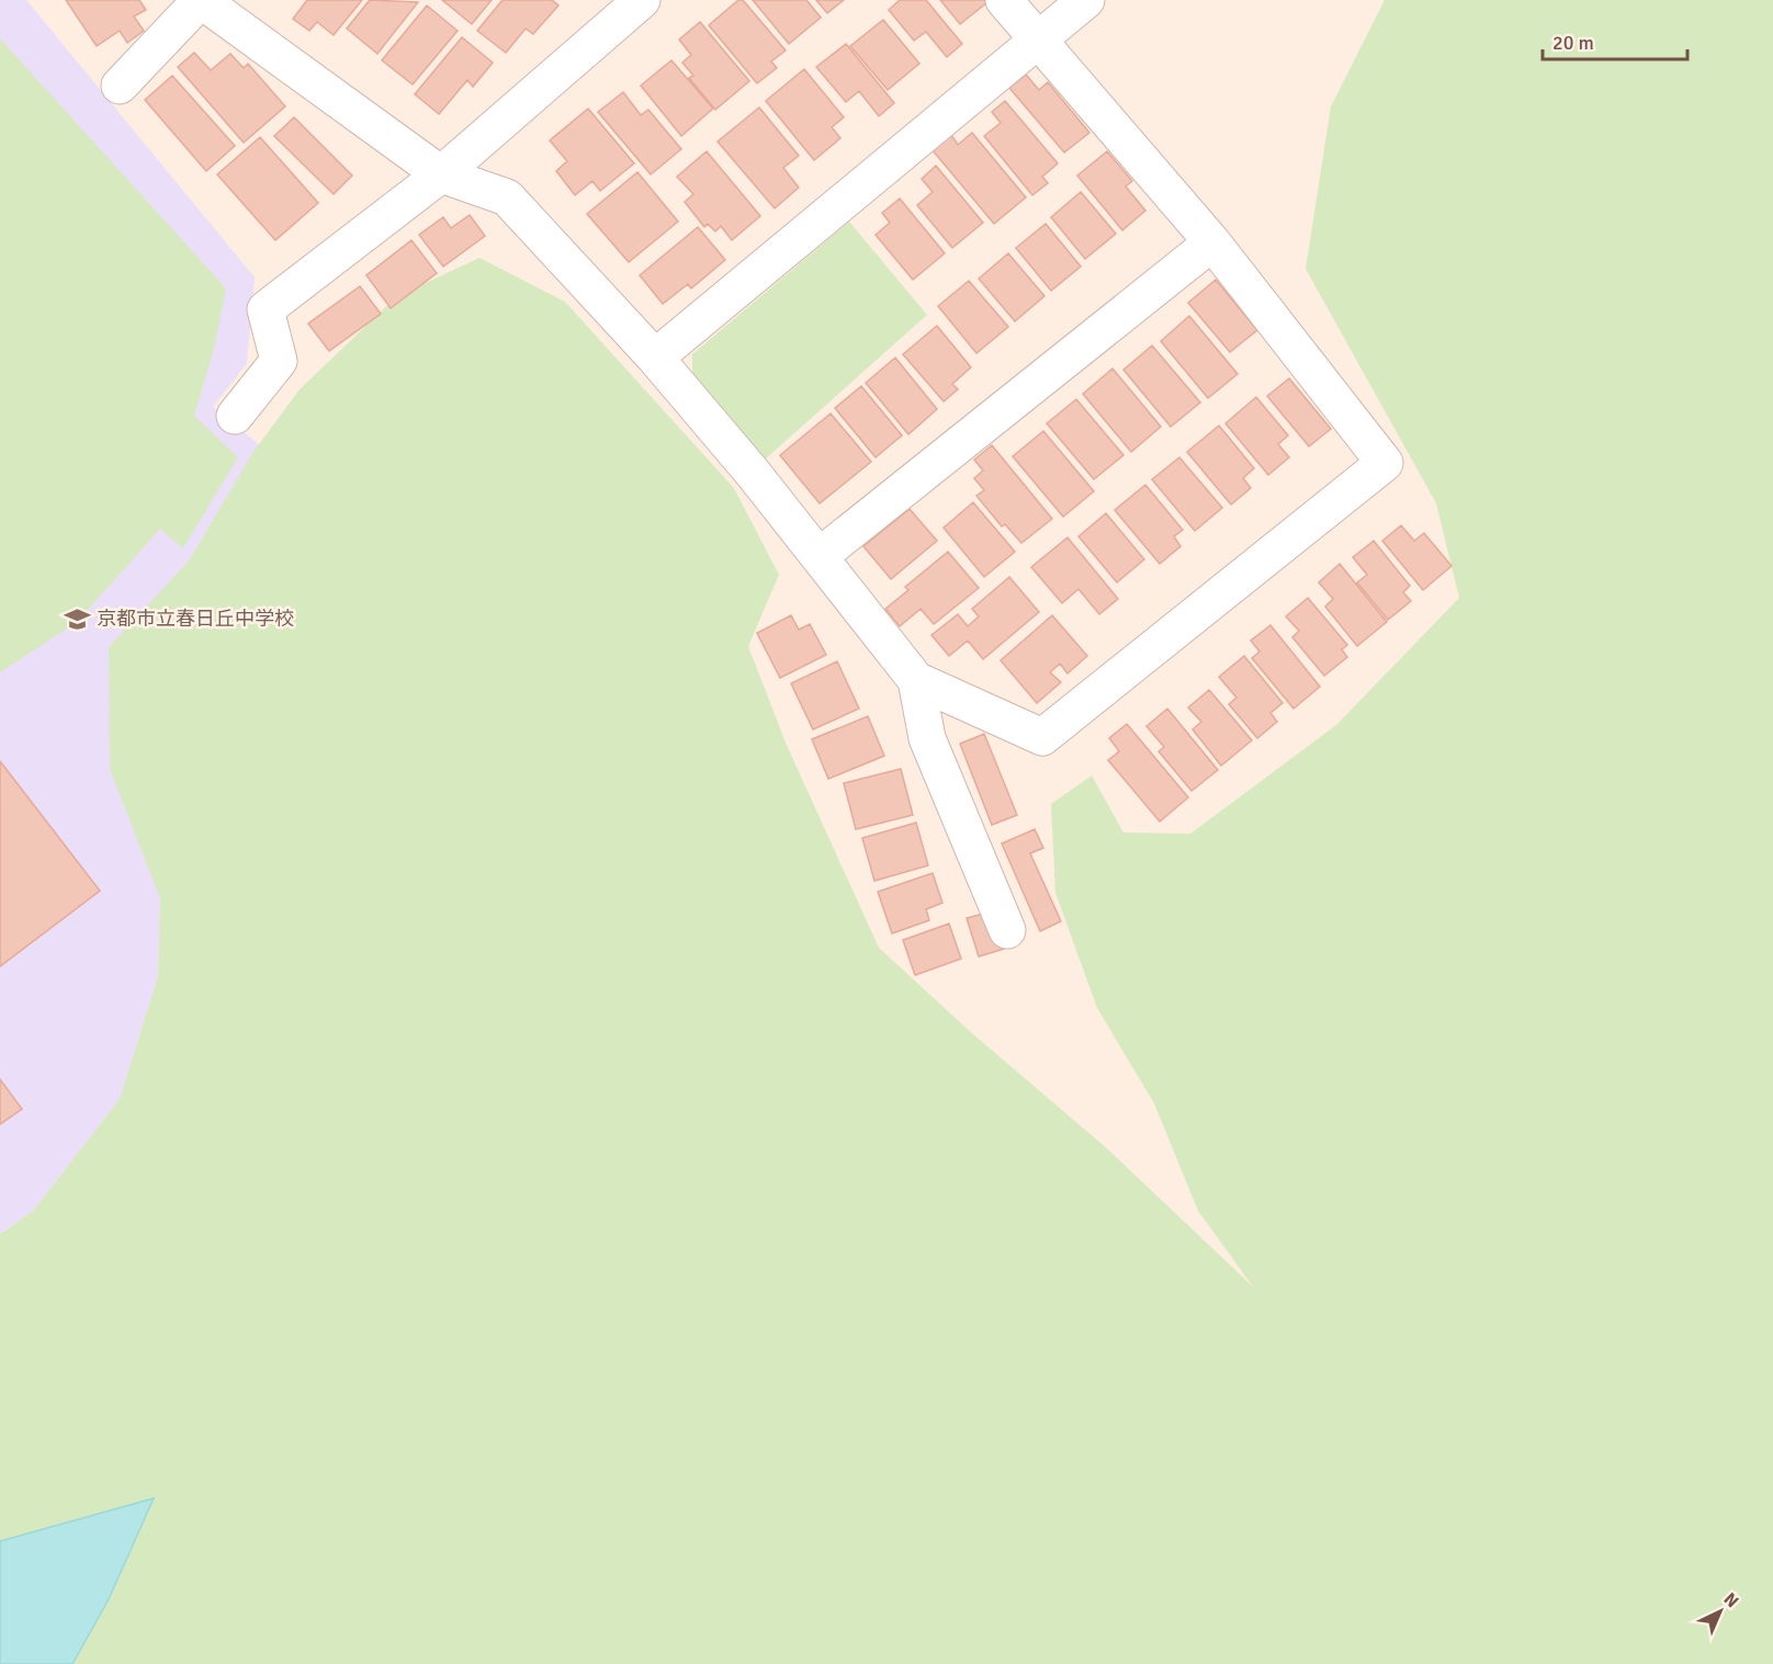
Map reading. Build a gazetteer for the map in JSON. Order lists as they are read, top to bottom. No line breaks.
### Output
{"places":{"school or university":["京都市立春日丘中学校"]},"scale_bar":"20 m","north":"top right"}
